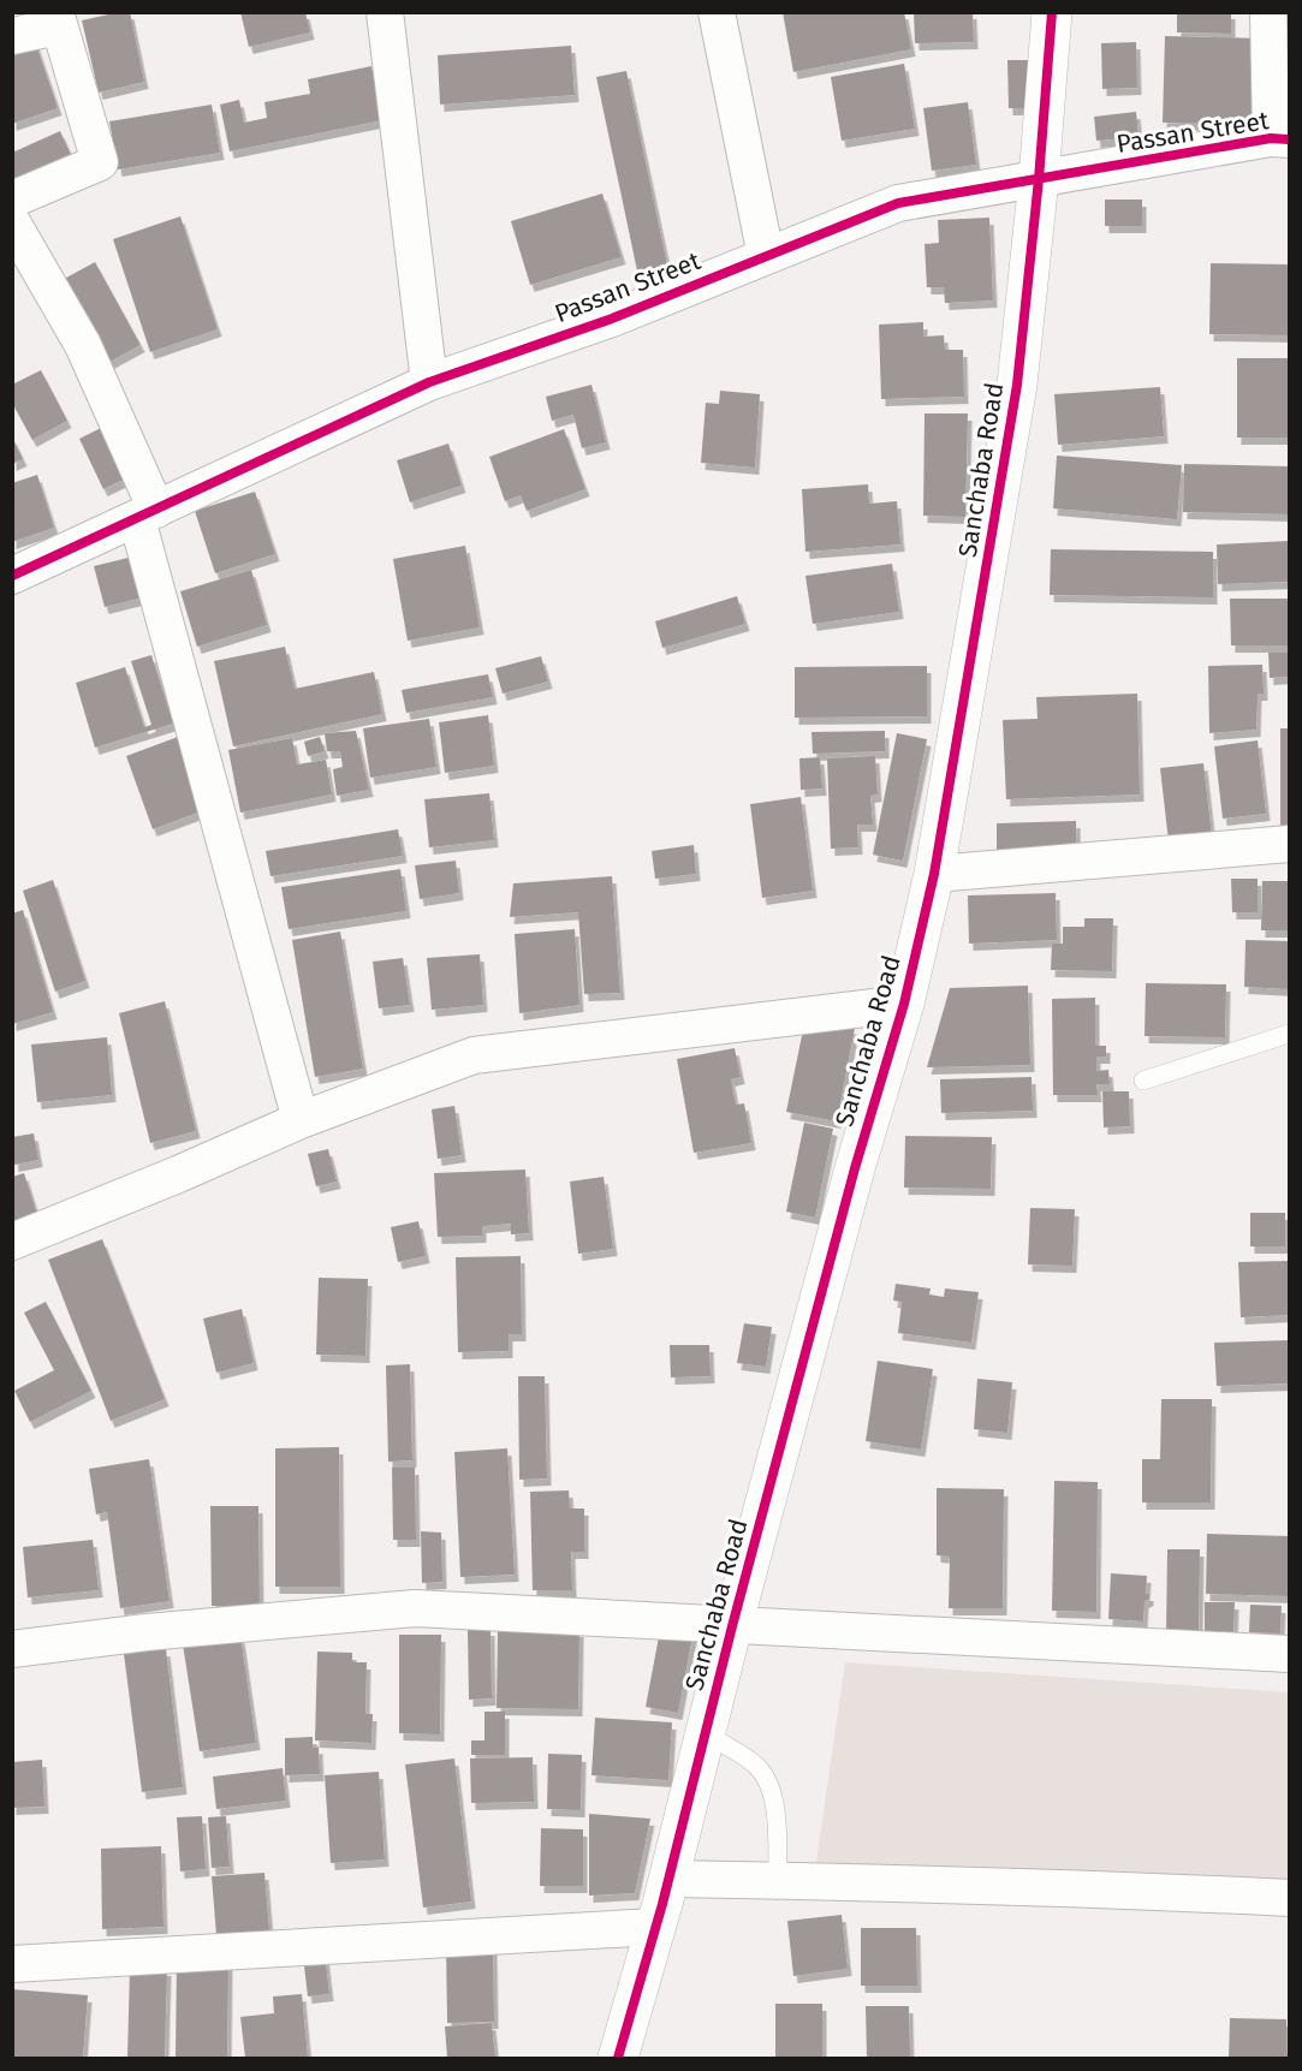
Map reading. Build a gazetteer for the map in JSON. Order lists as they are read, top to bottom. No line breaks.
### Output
{"streets":{"street":["Passan Street","Sanchaba Road"]},"crossings":[["Passan Street","Sanchaba Road"]]}
